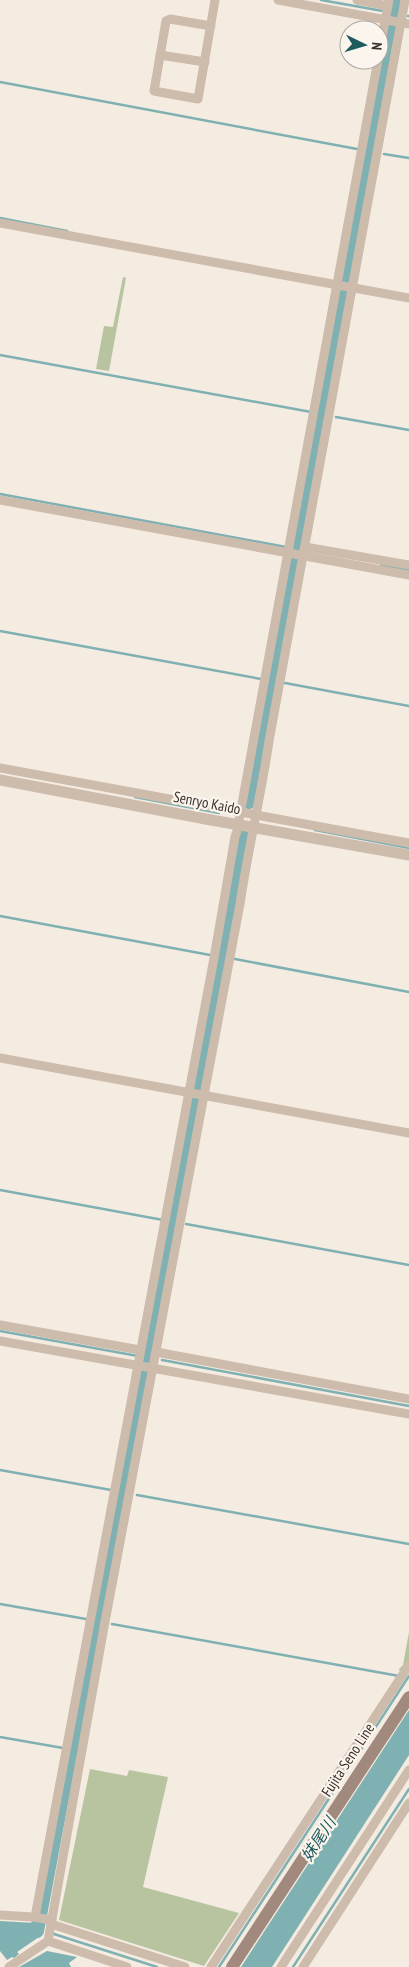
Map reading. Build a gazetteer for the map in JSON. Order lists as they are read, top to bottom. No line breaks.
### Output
{"streets":{"main road":["Fujita Seno Line"],"street":["Senryo Kaido"]},"water":["妹尾川"],"north":"right"}
